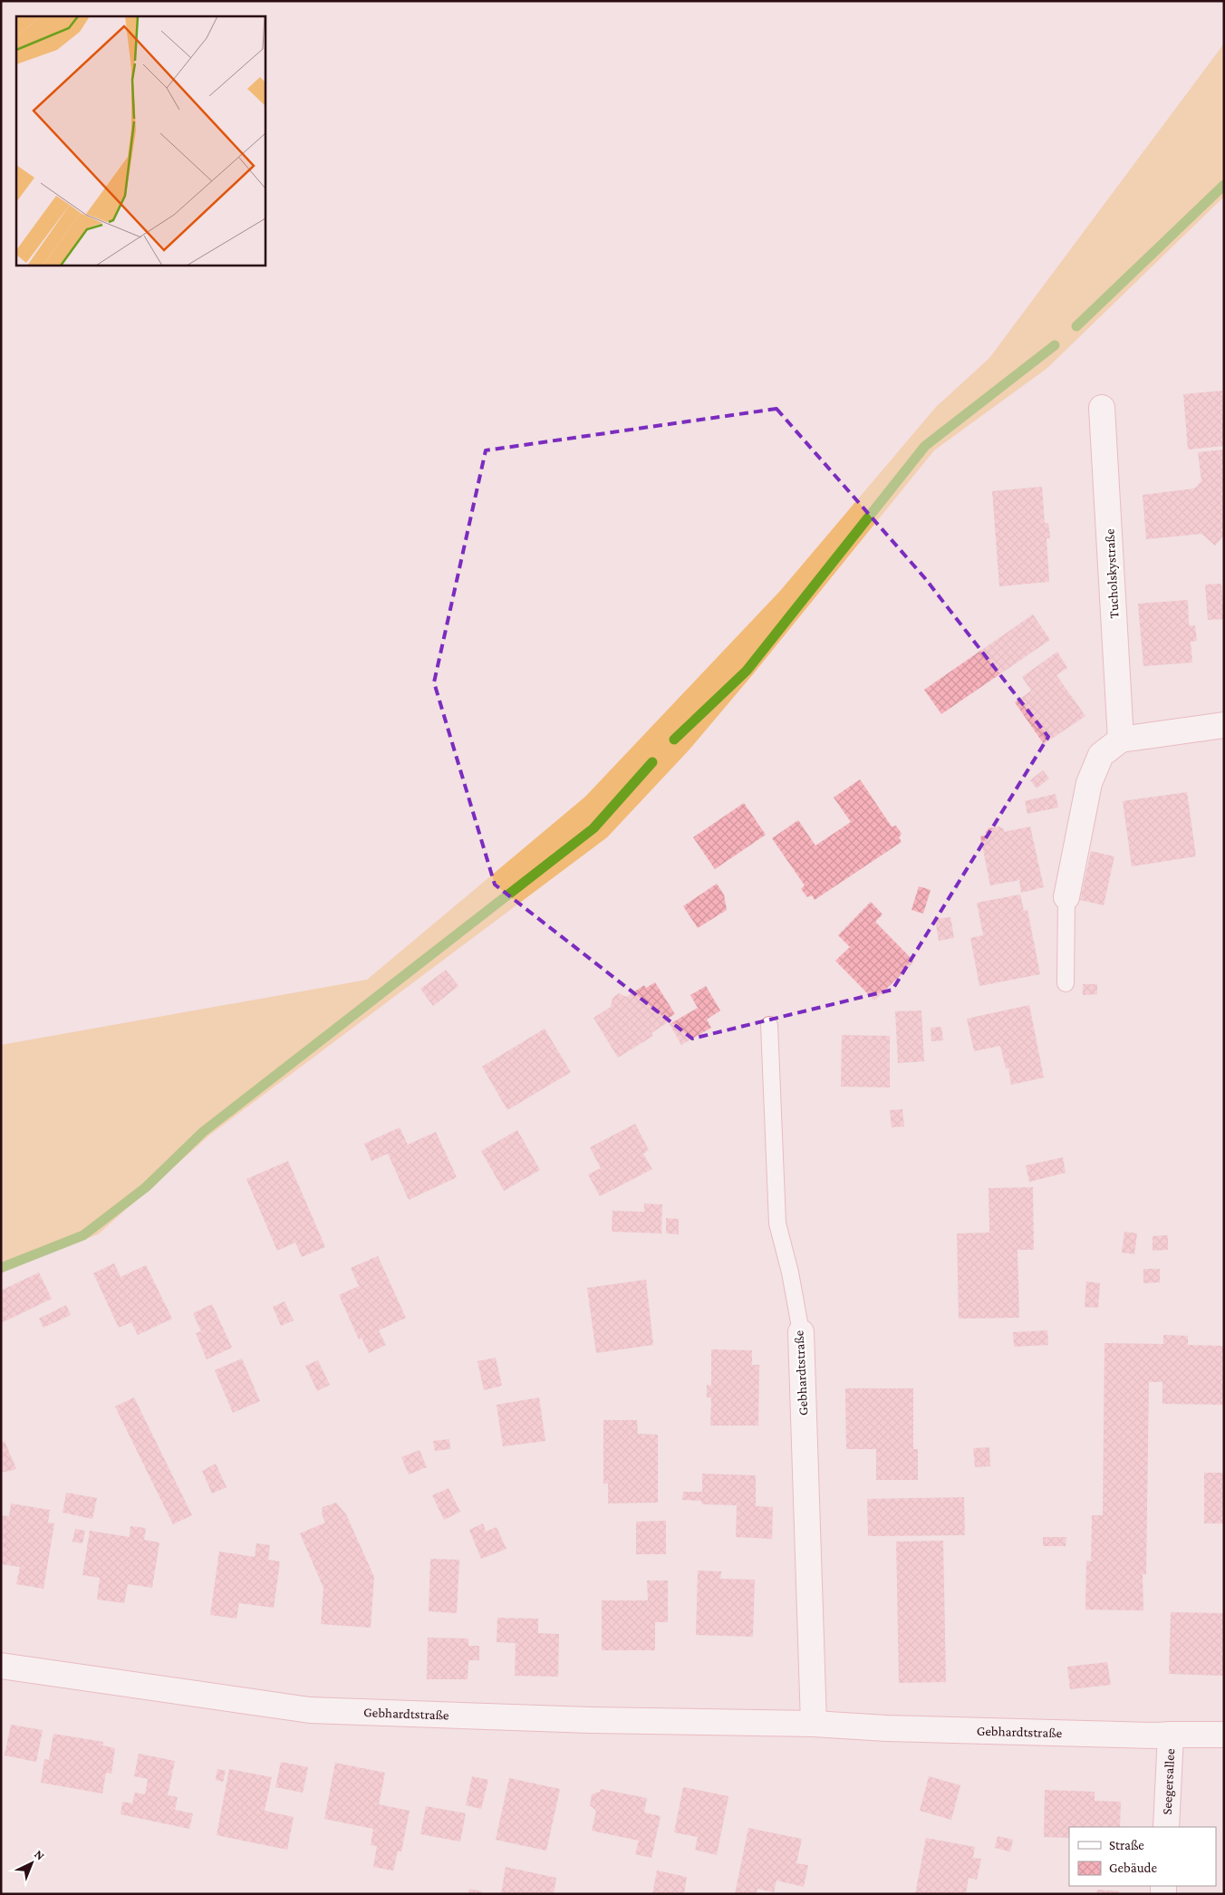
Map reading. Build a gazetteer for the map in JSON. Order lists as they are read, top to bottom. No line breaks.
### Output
{"streets":{"street":["Tucholskystraße","Gebhardtstraße","Seegersallee"]},"crossings":[["Gebhardtstraße","Seegersallee"]],"legend":["Straße","Gebäude"],"north":"top right"}
